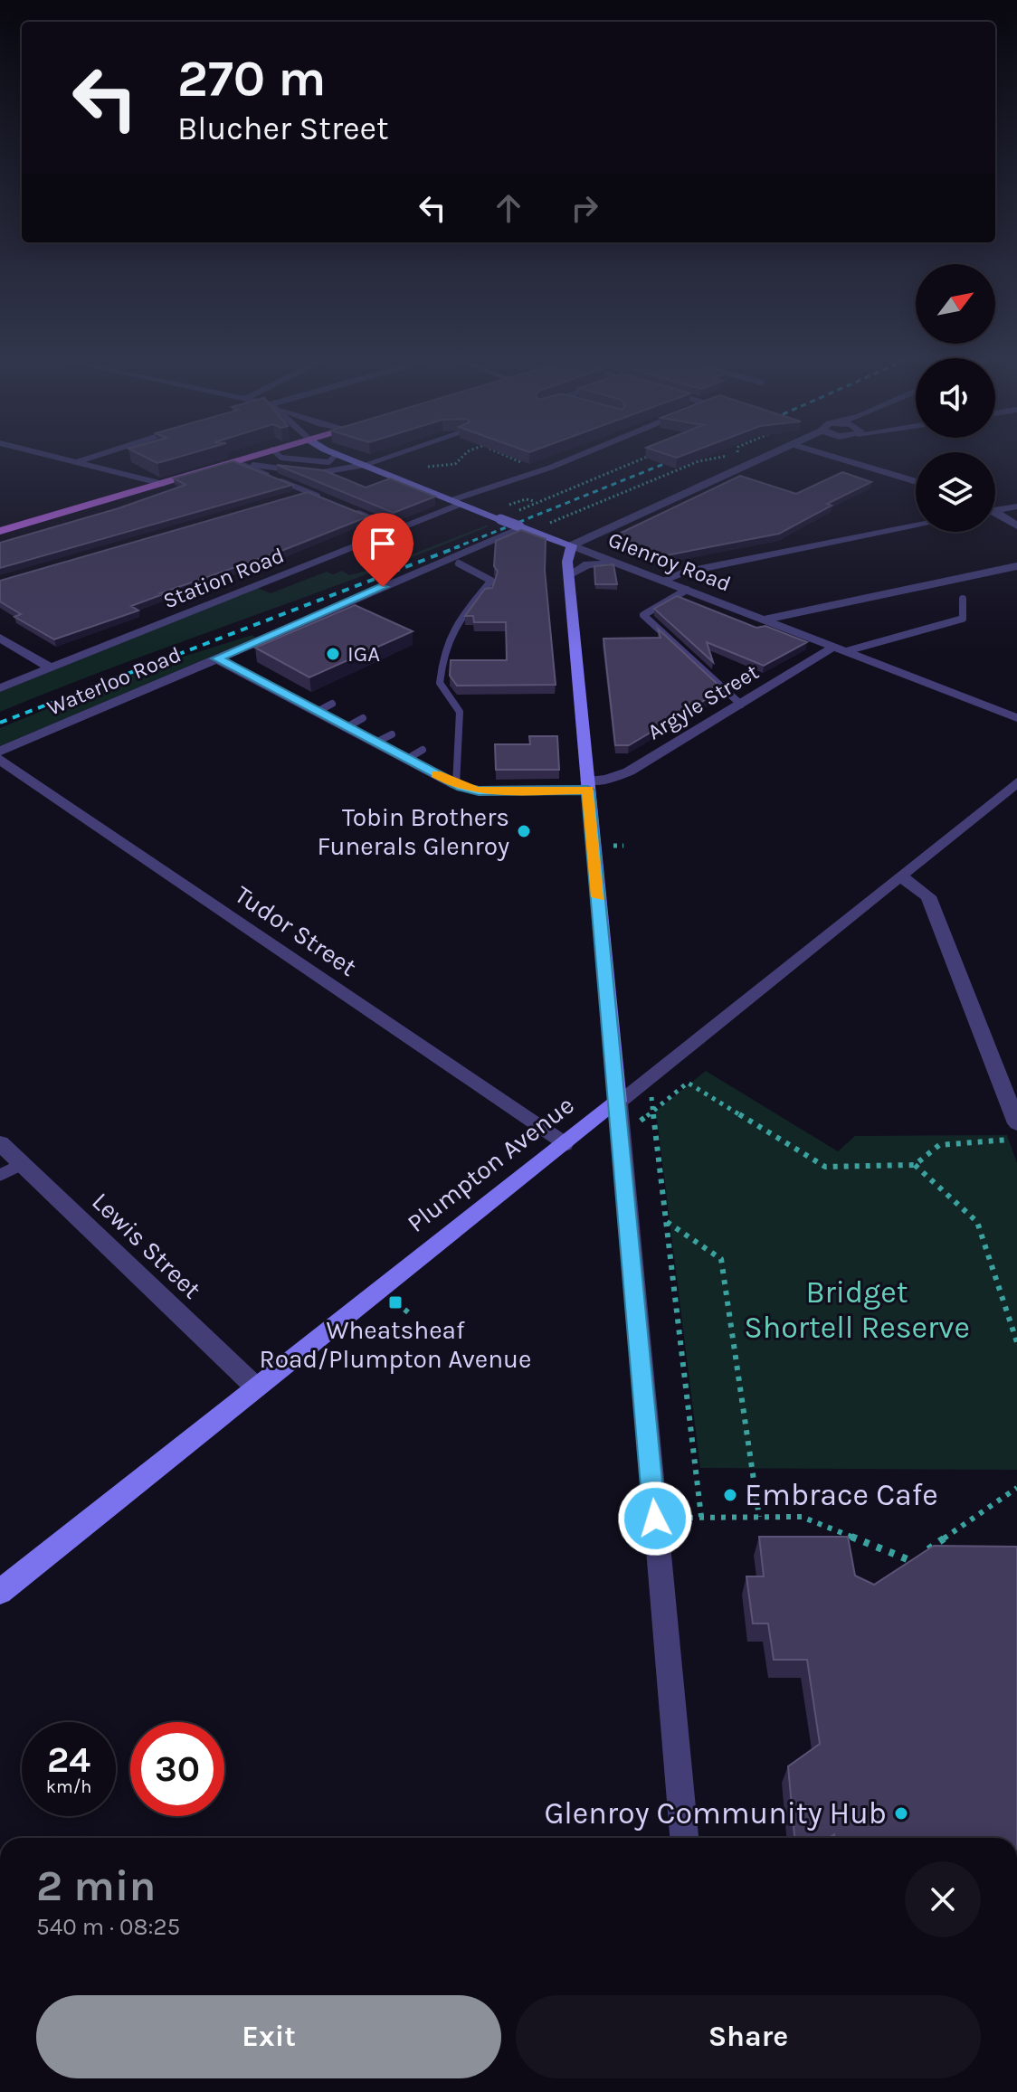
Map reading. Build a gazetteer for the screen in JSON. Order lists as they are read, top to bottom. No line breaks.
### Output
{"streets":{"main road":["Glenroy Road","Plumpton Avenue"],"street":["Station Road","Waterloo Road","Argyle Street","Tudor Street","Lewis Street"]},"crossings":[["Glenroy Road","Station Road"],["Glenroy Road","Waterloo Road"],["Glenroy Road","Argyle Street"],["Waterloo Road","Argyle Street"],["Tudor Street","Plumpton Avenue"],["Plumpton Avenue","Lewis Street"]],"parks":["Bridget Shortell Reserve"],"places":{"other":["IGA","Tobin Brothers Funerals Glenroy","Embrace Cafe","Glenroy Community Hub"],"transit":["Wheatsheaf Road/Plumpton Avenue"]},"north":"top right","page":{"turn":["270 m","Blucher Street"],"speed":"24 km/h","limit":"30","heading":["2 min","540 m · 08:25"],"buttons":["Exit","Share"]}}
